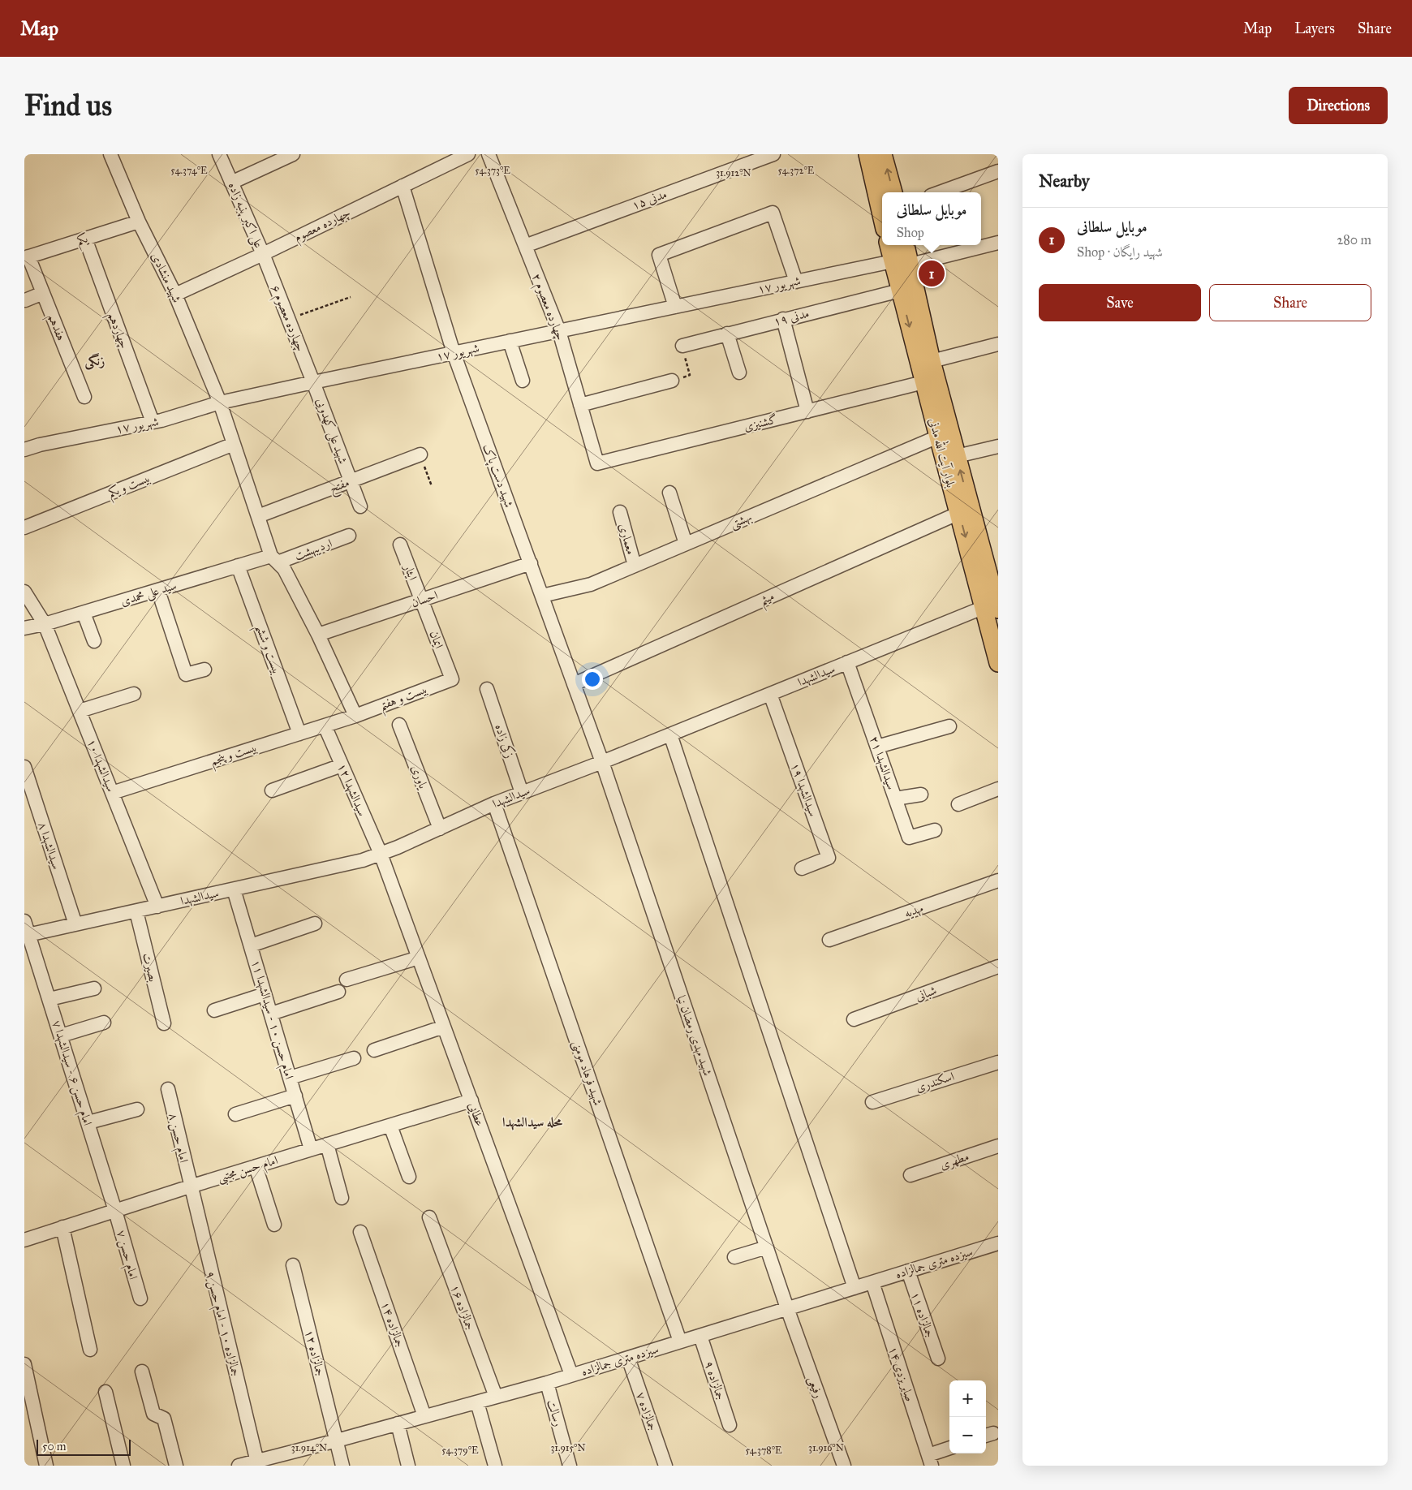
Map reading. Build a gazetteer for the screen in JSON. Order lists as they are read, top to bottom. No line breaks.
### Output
{"streets":{"main road":["بلوار آیت الله مدنی"],"street":["مدنی ۱۵","علی اکبر پنبه زاده","چهارده معصوم","یکم","شهید منشادی","۱۷ شهریور","چهارده معصوم ۲","مدنی ۱۹","چهارده معصوم ۶","هفدهم","چهاردهم","گشنیزی","شهید علی کهدویی","شهید دست پاک","بیست و یکم","مفتح","بهشتی","معماری","اردیبهشت","ایثار","سید علی محمدی","میثم","احسان","ایمان","بیست و ششم","سیدالشهدا","بیست و هفتم","زکی زاده","بیست و پنجم","سیدالشهدا ۲۱","سیدالشهدا ۱۰","یاوری","سیدالشهدا ۱۲","سیدالشهدا ۱۹","سیدالشهدا ۸","مهدیه","بصیرت","شبانی","امام حسن ۱۰ - سیدالشهدا ۱۱","شهید مهدی رمضان نیا","امام حسن ۶ - سیدالشهدا ۷","شهید فرهاد مومنی","اسکندری","عطایی","امام حسن ۸","مطهری","امام حسن مجتبی","امام حسن ۷","سیزده متری جمالزاده","جمالزاده ۱۶","جمالزاده ۱۱","جمالزاده ۱۰ - امام حسن ۹","جمالزاده ۱۴","جمالزاده ۱۲","صابر یزدی ۱۴","جمالزاده ۹","رفیعی","جمالزاده ۷","رسالت"]},"crossings":[["مدنی ۱۵","چهارده معصوم ۲"],["علی اکبر پنبه زاده","چهارده معصوم"],["علی اکبر پنبه زاده","چهارده معصوم ۶"],["چهارده معصوم","شهید منشادی"],["چهارده معصوم","چهارده معصوم ۶"],["چهارده معصوم","شهید دست پاک"],["یکم","شهید منشادی"],["یکم","هفدهم"],["یکم","چهاردهم"],["شهید منشادی","۱۷ شهریور"],["شهید منشادی","بیست و یکم"],["شهید منشادی","مفتح"],["شهید منشادی","اردیبهشت"],["شهید منشادی","سید علی محمدی"],["شهید منشادی","احسان"],["شهید منشادی","بیست و هفتم"],["شهید منشادی","بیست و پنجم"],["۱۷ شهریور","چهارده معصوم ۲"],["۱۷ شهریور","چهارده معصوم ۶"],["۱۷ شهریور","چهاردهم"],["۱۷ شهریور","شهید علی کهدویی"],["۱۷ شهریور","بلوار آیت الله مدنی"],["۱۷ شهریور","شهید دست پاک"],["چهارده معصوم ۲","گشنیزی"],["مدنی ۱۹","بلوار آیت الله مدنی"],["چهارده معصوم ۶","شهید علی کهدویی"],["گشنیزی","بلوار آیت الله مدنی"],["شهید علی کهدویی","مفتح"],["بلوار آیت الله مدنی","بهشتی"],["بلوار آیت الله مدنی","میثم"],["بلوار آیت الله مدنی","سیدالشهدا"],["شهید دست پاک","بهشتی"],["شهید دست پاک","میثم"],["شهید دست پاک","احسان"],["شهید دست پاک","سیدالشهدا"],["شهید دست پاک","شهید مهدی رمضان نیا"],["بهشتی","معماری"],["اردیبهشت","سید علی محمدی"],["ایثار","احسان"],["ایثار","ایمان"],["سید علی محمدی","بیست و ششم"],["سید علی محمدی","سیدالشهدا ۱۰"],["احسان","ایمان"],["ایمان","بیست و هفتم"],["بیست و ششم","بیست و پنجم"],["سیدالشهدا","زکی زاده"],["سیدالشهدا","سیدالشهدا ۲۱"],["سیدالشهدا","سیدالشهدا ۱۰"],["سیدالشهدا","یاوری"],["سیدالشهدا","سیدالشهدا ۱۲"],["سیدالشهدا","سیدالشهدا ۱۹"],["سیدالشهدا","سیدالشهدا ۸"],["سیدالشهدا","بصیرت"],["سیدالشهدا","امام حسن ۱۰ - سیدالشهدا ۱۱"],["سیدالشهدا","شهید مهدی رمضان نیا"],["سیدالشهدا","امام حسن ۶ - سیدالشهدا ۷"],["سیدالشهدا","شهید فرهاد مومنی"],["سیدالشهدا","عطایی"],["بیست و هفتم","بیست و پنجم"],["بیست و پنجم","سیدالشهدا ۱۰"],["بیست و پنجم","سیدالشهدا ۱۲"],["سیدالشهدا ۱۲","عطایی"],["امام حسن ۱۰ - سیدالشهدا ۱۱","امام حسن مجتبی"],["شهید مهدی رمضان نیا","سیزده متری جمالزاده"],["شهید مهدی رمضان نیا","رفیعی"],["امام حسن ۶ - سیدالشهدا ۷","امام حسن مجتبی"],["امام حسن ۶ - سیدالشهدا ۷","امام حسن ۷"],["شهید فرهاد مومنی","سیزده متری جمالزاده"],["عطایی","امام حسن مجتبی"],["عطایی","سیزده متری جمالزاده"],["امام حسن ۸","امام حسن مجتبی"],["امام حسن ۸","جمالزاده ۱۰ - امام حسن ۹"],["امام حسن مجتبی","امام حسن ۷"],["امام حسن مجتبی","جمالزاده ۱۰ - امام حسن ۹"],["سیزده متری جمالزاده","جمالزاده ۱۶"],["سیزده متری جمالزاده","جمالزاده ۱۱"],["سیزده متری جمالزاده","جمالزاده ۱۰ - امام حسن ۹"],["سیزده متری جمالزاده","جمالزاده ۱۴"],["سیزده متری جمالزاده","جمالزاده ۱۲"],["سیزده متری جمالزاده","صابر یزدی ۱۴"],["سیزده متری جمالزاده","جمالزاده ۹"],["سیزده متری جمالزاده","رفیعی"],["سیزده متری جمالزاده","جمالزاده ۷"],["سیزده متری جمالزاده","رسالت"]],"districts":["زنگی","محله سیدالشهدا"],"scale_bar":"50 m","page":{"header":"Map","nav":["Map","Layers","Share"],"buttons":["Directions",["Save","Share"]],"title":"Find us","heading":"Nearby","popup":["موبایل سلطانی","Shop"],"list":[{"mark":"1","name":"موبایل سلطانی","note":"Shop · شهید رایگان","value":"280 m"}],"pins":"1","map_buttons":["+","−"],"scale":"50 m"},"coordinates":["54.374°E","54.373°E","54.372°E","31.912°N","31.914°N","31.915°N","31.916°N","54.379°E","54.378°E"]}
